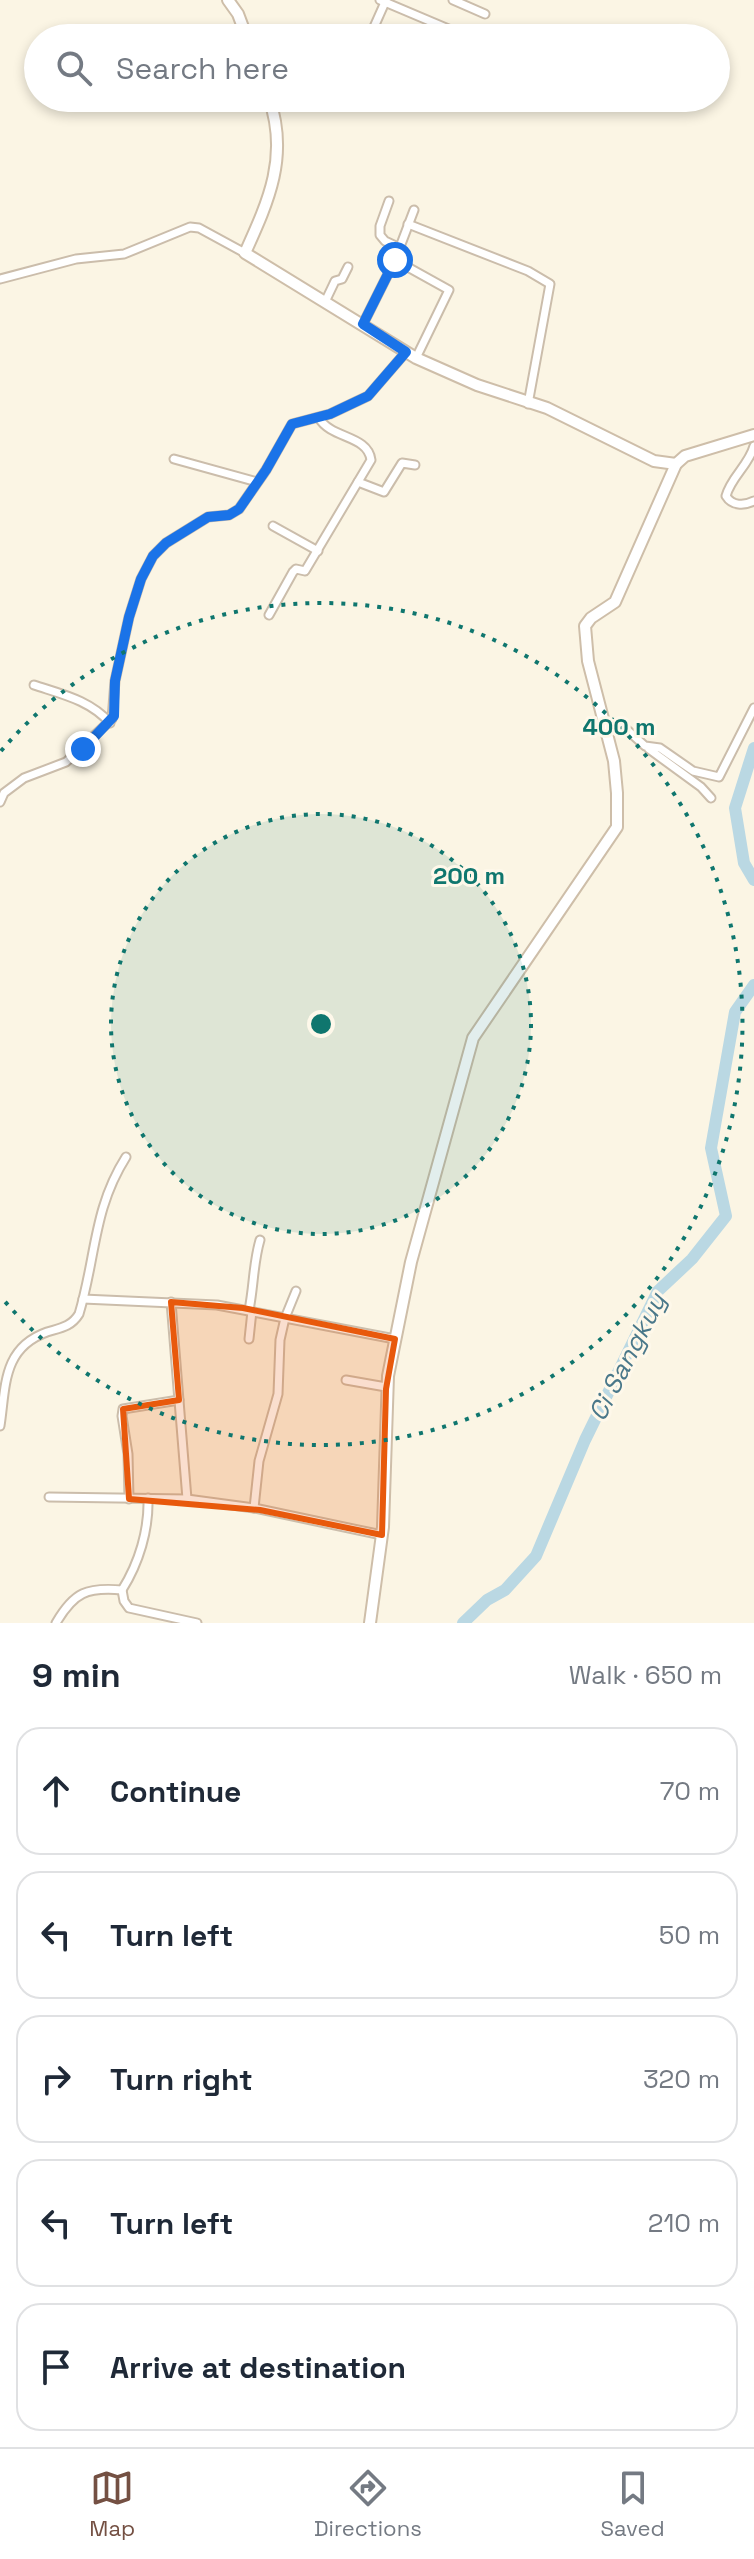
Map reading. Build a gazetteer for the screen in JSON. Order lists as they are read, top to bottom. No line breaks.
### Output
{"water":["Ci Sangkuy"],"page":{"search":"Search here","heading":["9 min","Walk · 650 m"],"list":[["Continue","70 m"],["Turn left","50 m"],["Turn right","320 m"],["Turn left","210 m"],"Arrive at destination"],"nav":["Map","Directions","Saved"]},"rings":["400 m","200 m"]}
